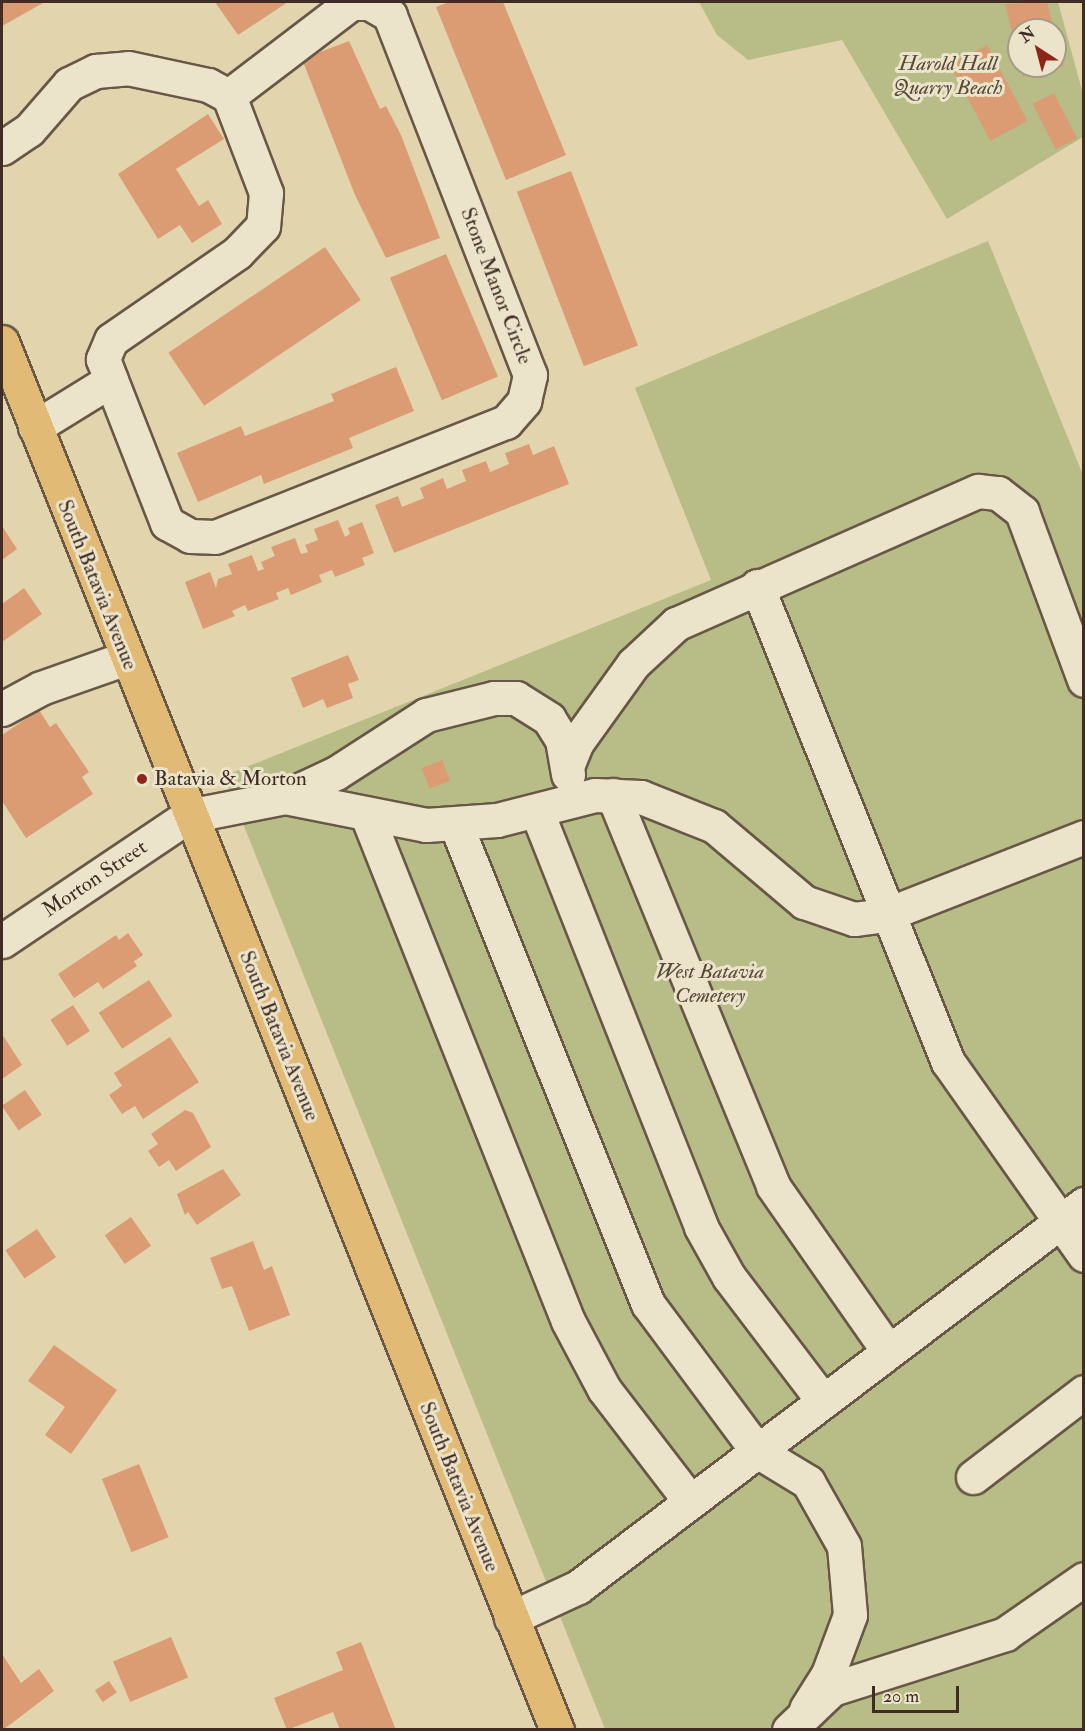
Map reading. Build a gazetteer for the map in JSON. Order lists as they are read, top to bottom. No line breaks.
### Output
{"streets":{"main road":["South Batavia Avenue"],"street":["Stone Manor Circle","Morton Street"]},"crossings":[["South Batavia Avenue","Morton Street"]],"parks":["Harold Hall Quarry Beach","West Batavia Cemetery"],"places":["Batavia & Morton"],"scale_bar":"20 m","north":"top left"}
